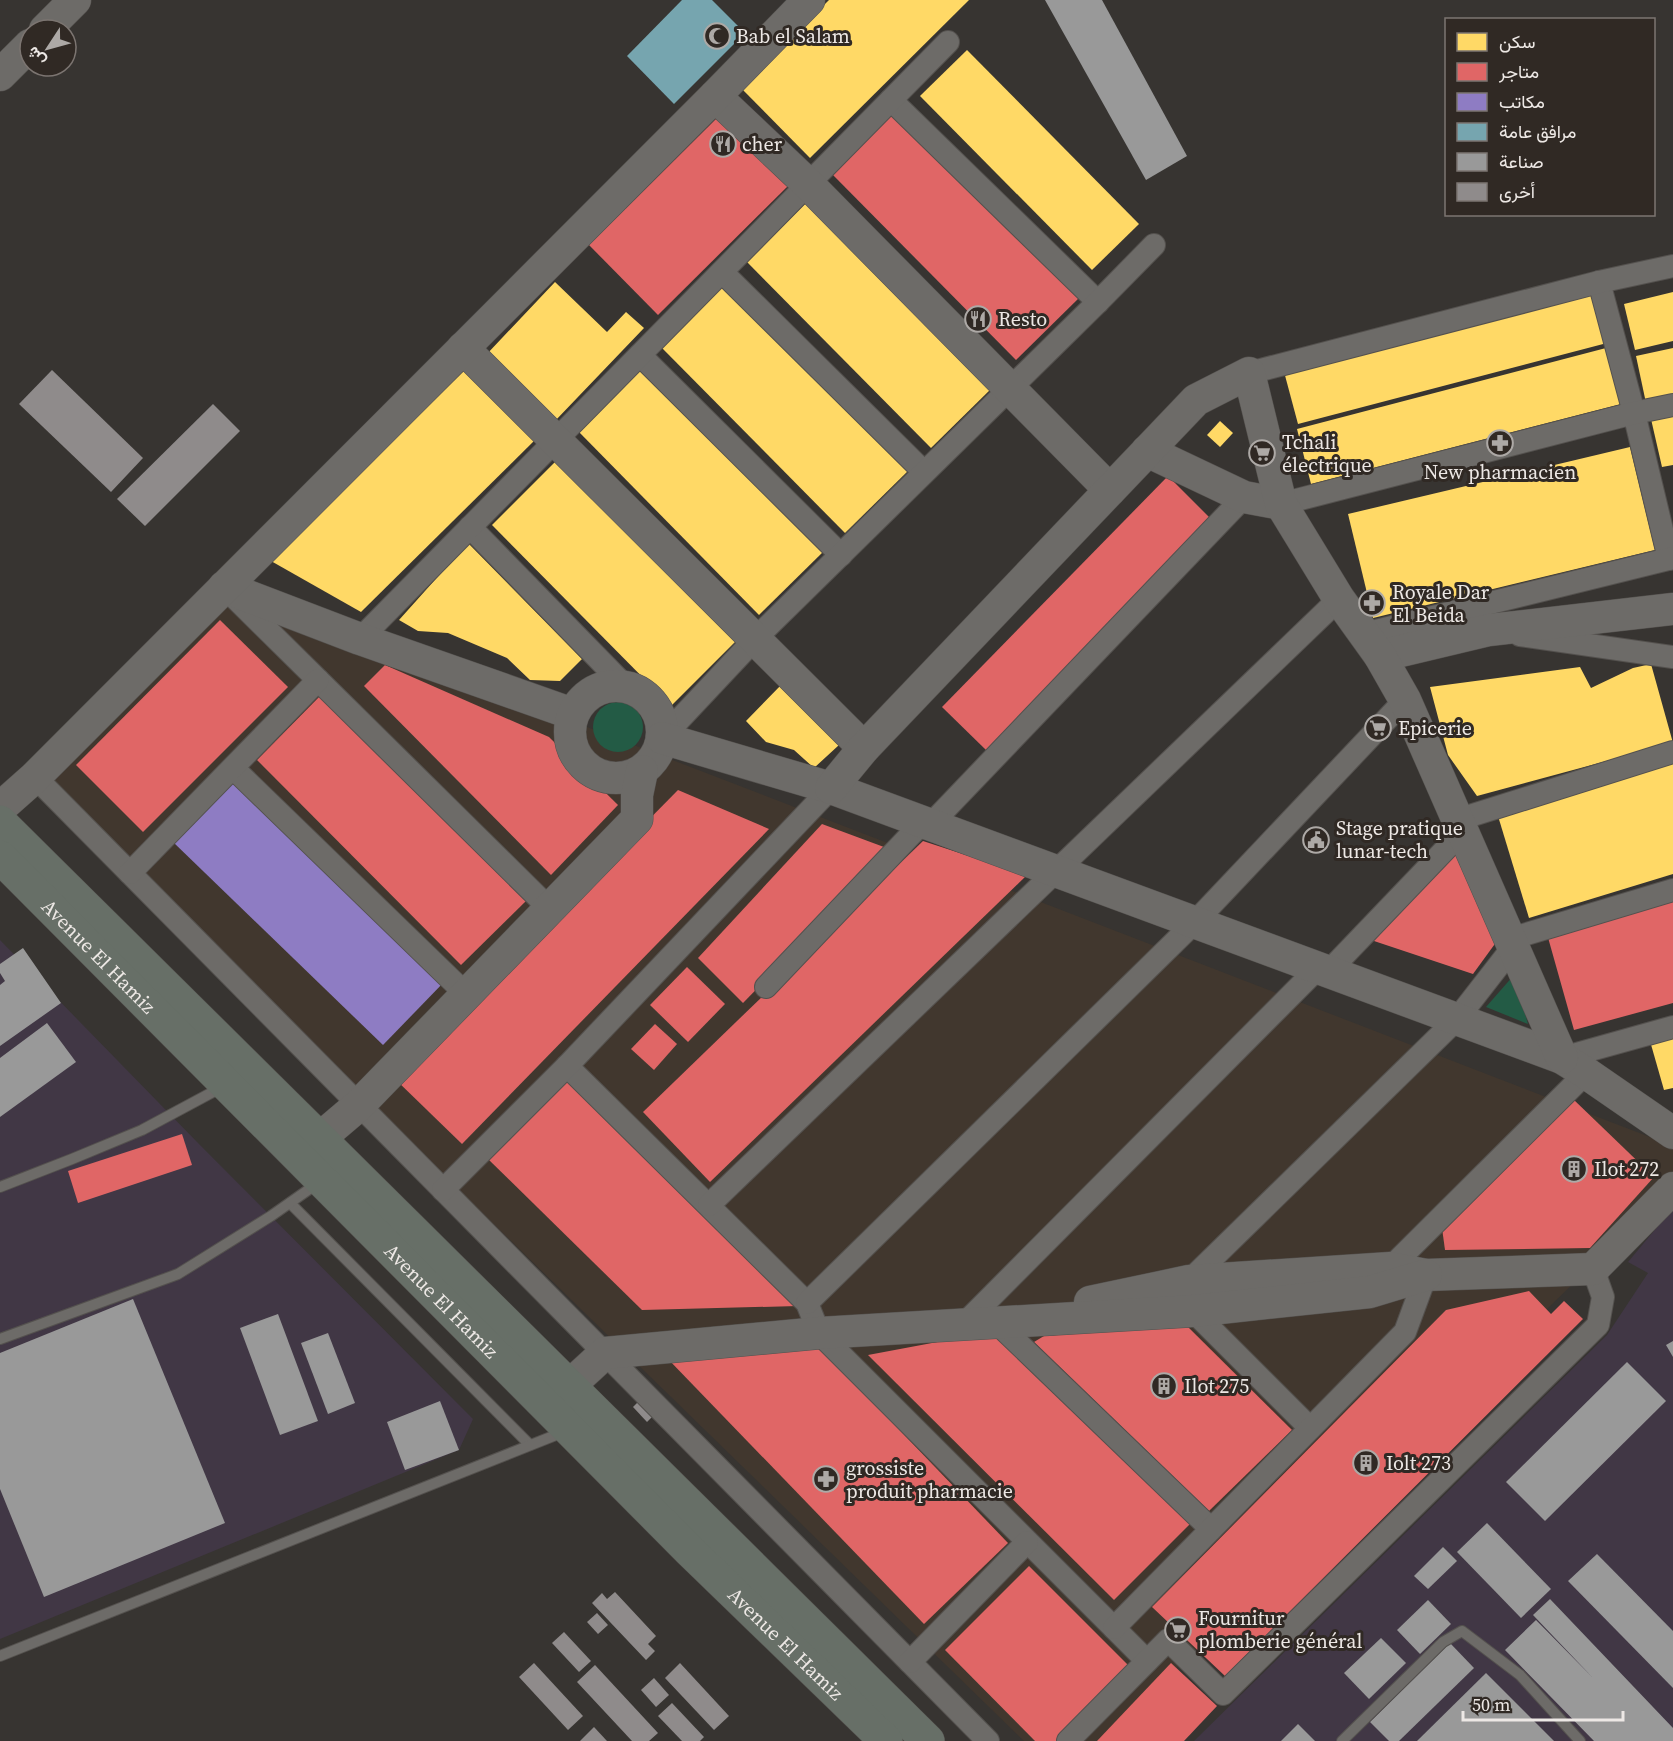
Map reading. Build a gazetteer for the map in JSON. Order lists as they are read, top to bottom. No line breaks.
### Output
{"streets":{"highway":["Avenue El Hamiz"]},"places":{"mosque":["Bab el Salam"],"restaurant":["cher","Resto"],"pharmacy":["New pharmacien","Royale Dar El Beida","grossiste produit pharmacie"],"supermarket":["Tchali électrique","Epicerie","Fournitur plomberie général"],"public building":["Stage pratique lunar-tech"],"building":["Ilot 272","Ilot 275","Iolt 273"]},"legend":["سكن","متاجر","مكاتب","مرافق عامة","صناعة","أخرى"],"scale_bar":"50 m","north":"bottom left"}
